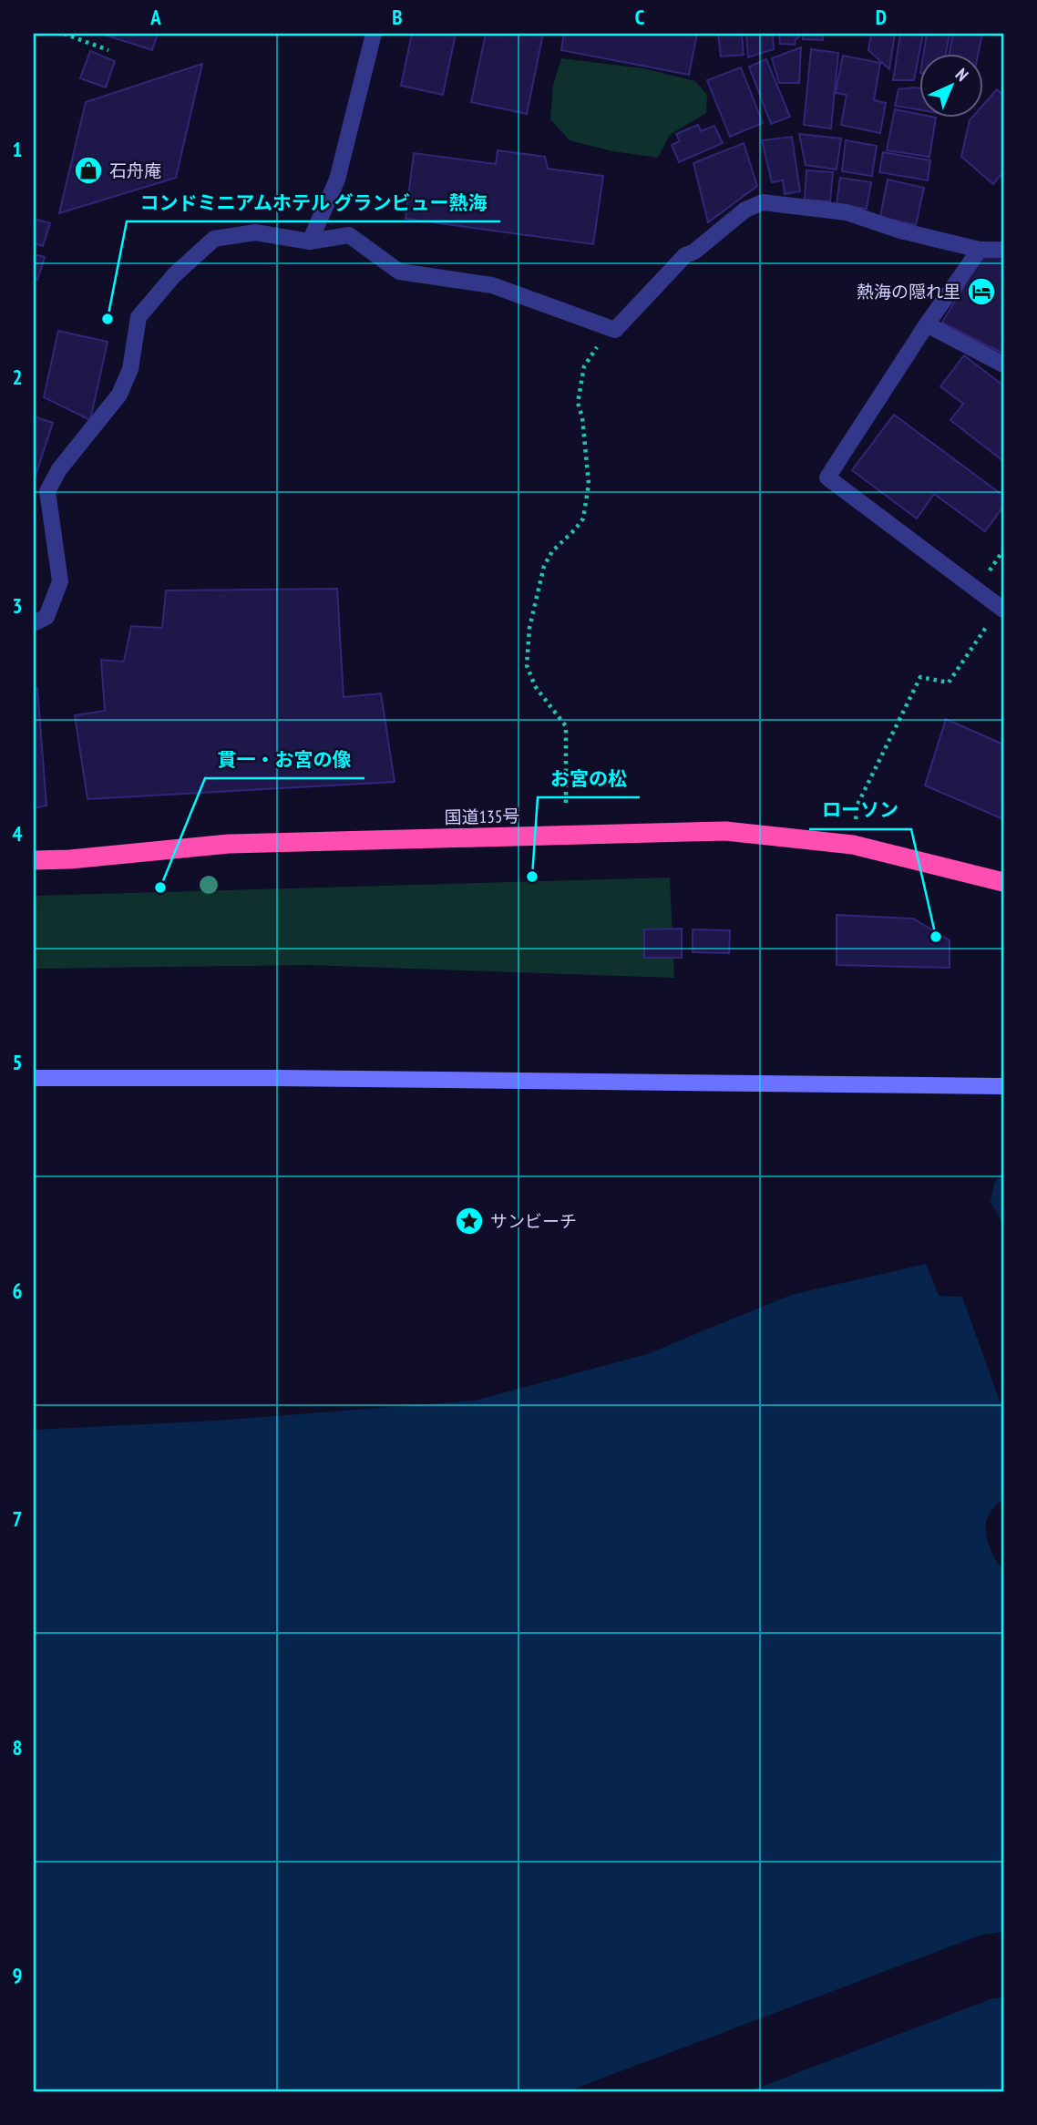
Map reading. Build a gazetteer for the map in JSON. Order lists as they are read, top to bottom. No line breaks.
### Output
{"streets":{"highway":["国道135号"]},"places":{"shop":["石舟庵"],"hotel":["熱海の隠れ里"],"other":["コンドミニアムホテル グランビュー熱海","お宮の松","貫一・お宮の像","ローソン"],"place":["サンビーチ"]},"north":"top right","grid":{"columns":["A","B","C","D"],"rows":["1","2","3","4","5","6","7","8","9"]}}
